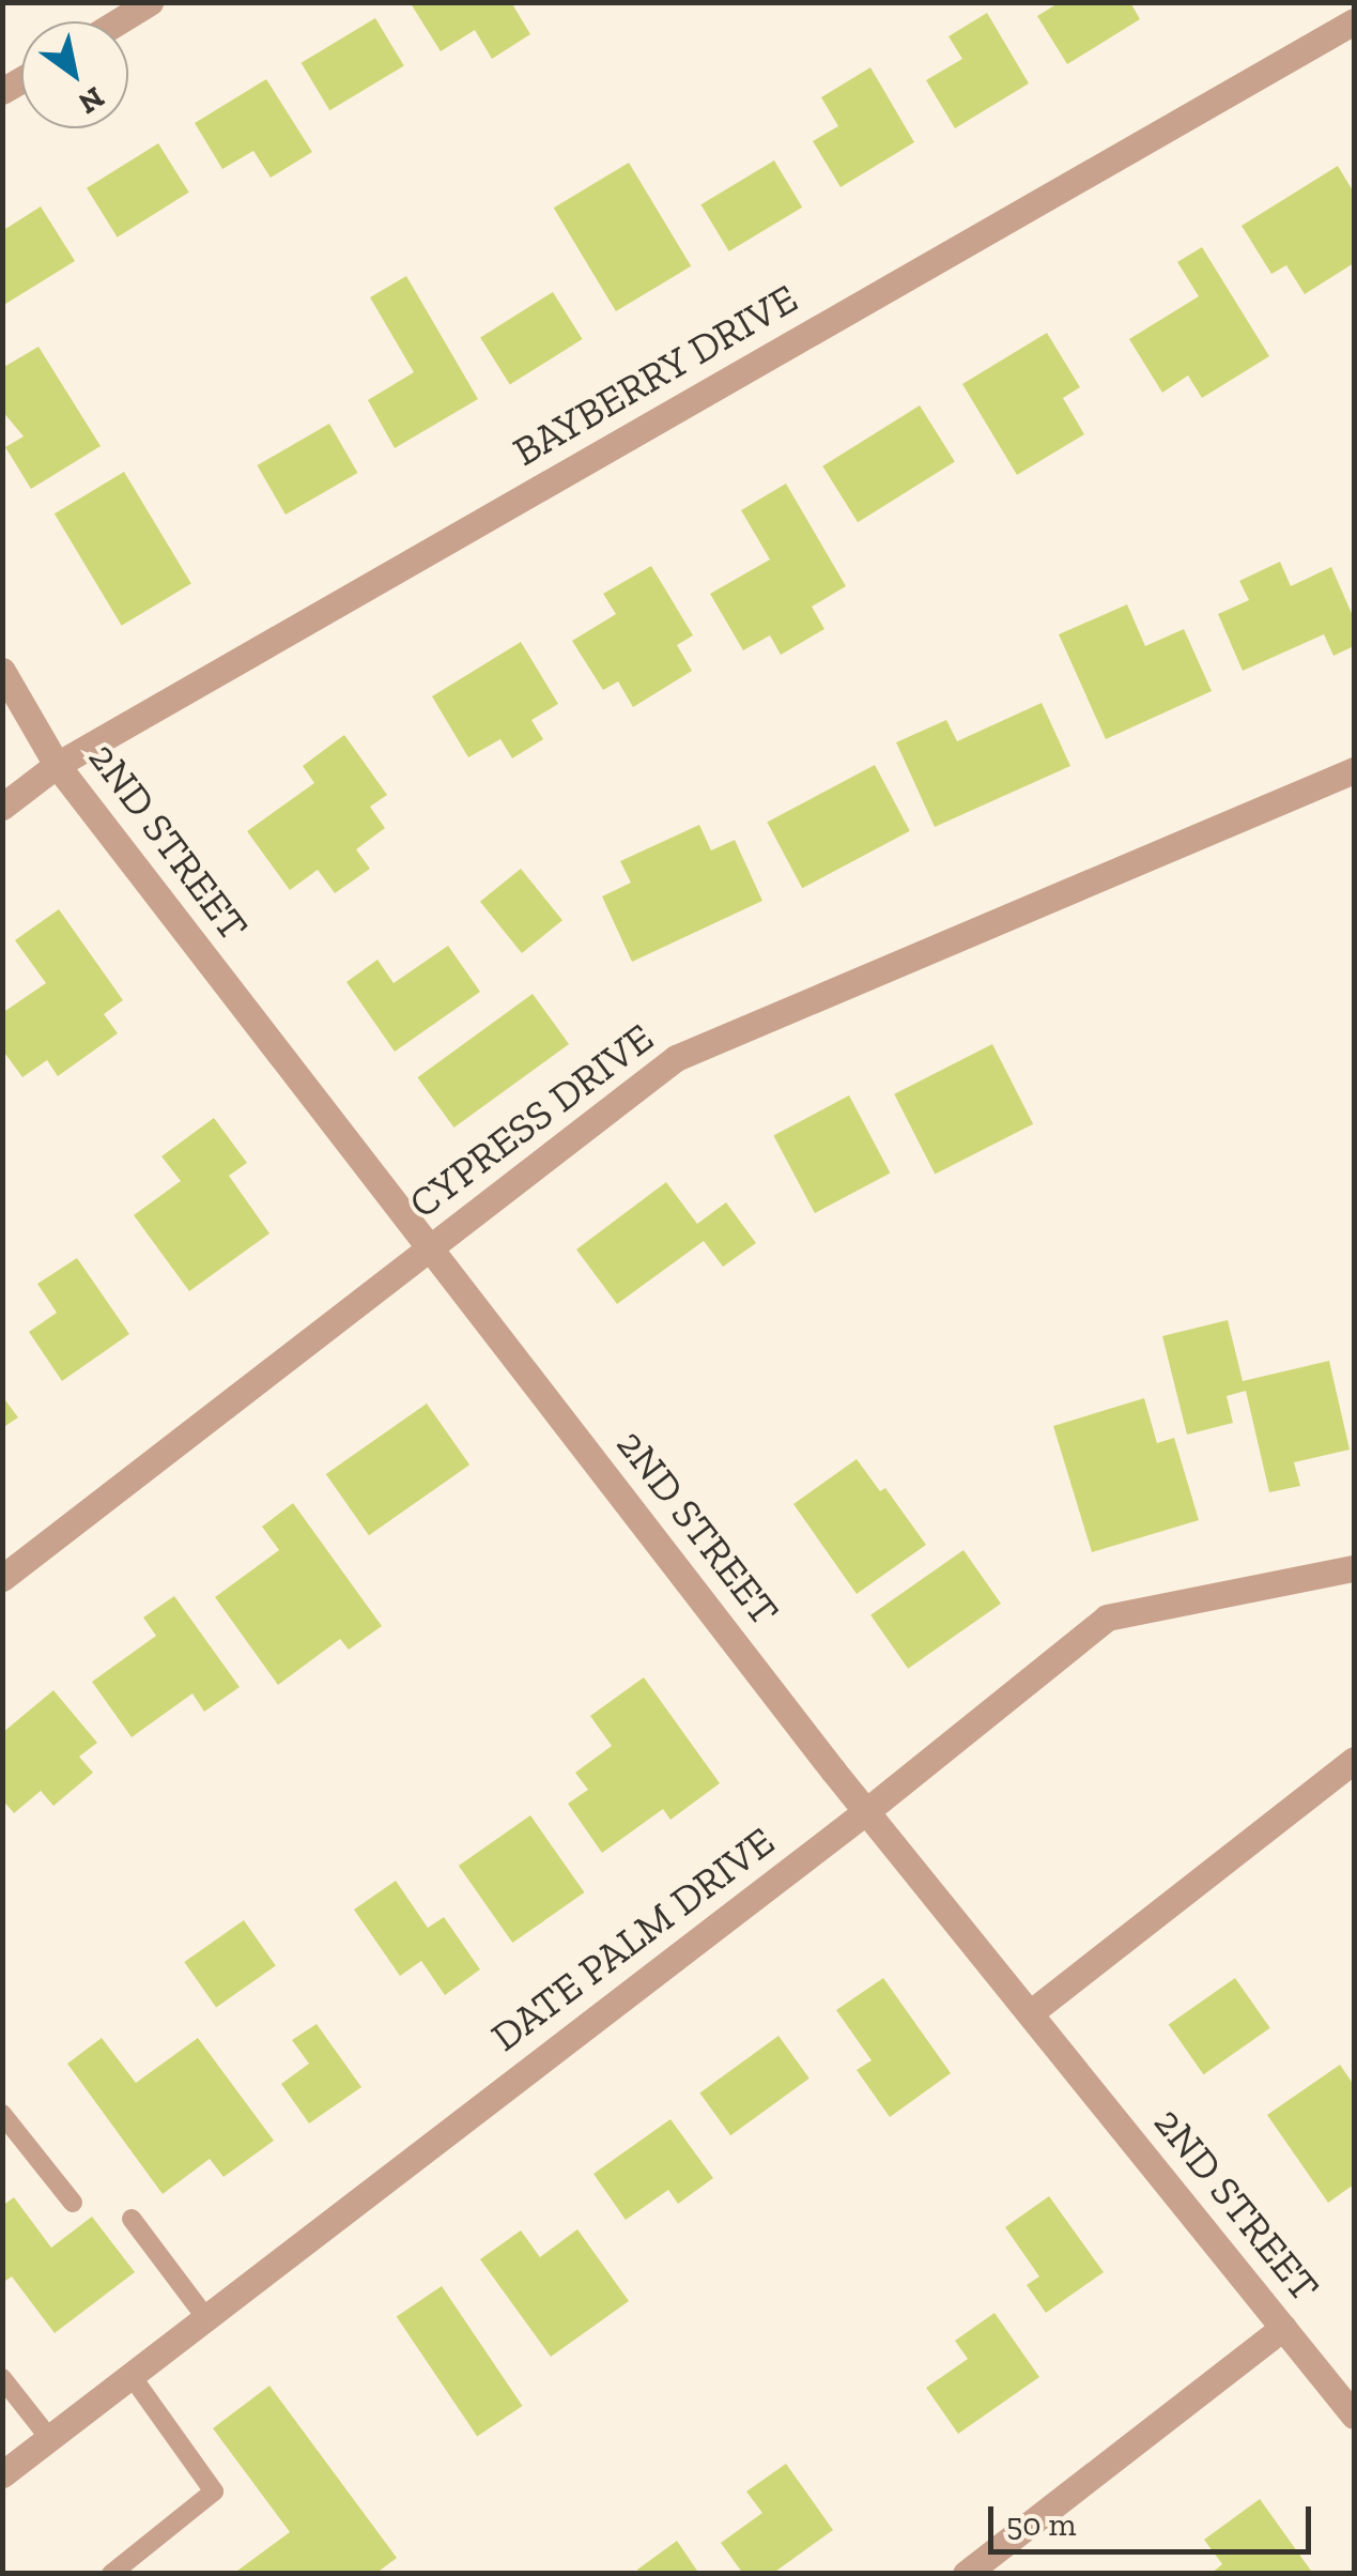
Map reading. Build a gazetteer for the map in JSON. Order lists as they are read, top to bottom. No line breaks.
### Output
{"streets":{"street":["BAYBERRY DRIVE","2ND STREET","CYPRESS DRIVE","DATE PALM DRIVE"]},"crossings":[["BAYBERRY DRIVE","2ND STREET"],["2ND STREET","CYPRESS DRIVE"],["2ND STREET","DATE PALM DRIVE"]],"scale_bar":"50 m","north":"bottom right"}
